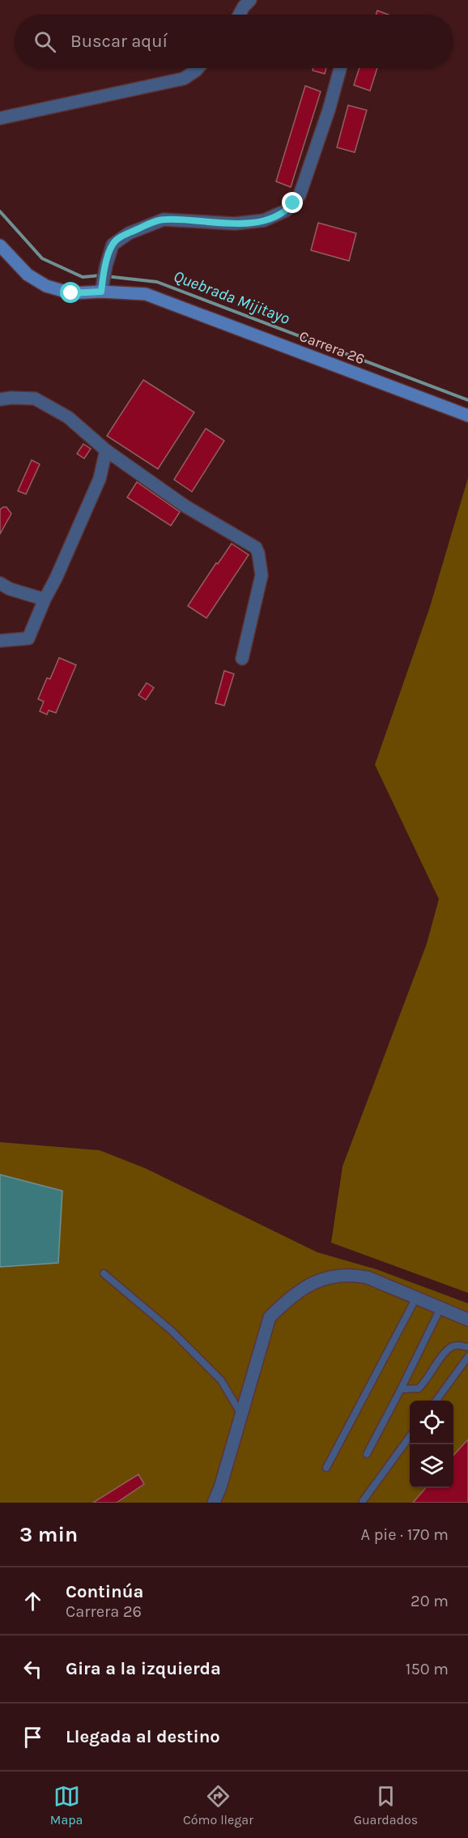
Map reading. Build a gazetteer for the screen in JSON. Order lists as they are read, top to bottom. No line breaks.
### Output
{"streets":{"street":["Carrera 26"]},"water":["Quebrada Mijitayo"],"page":{"search":"Buscar aquí","heading":["3 min","A pie · 170 m"],"list":[["Continúa","Carrera 26","20 m"],["Gira a la izquierda","150 m"],"Llegada al destino"],"nav":["Mapa","Cómo llegar","Guardados"]}}
